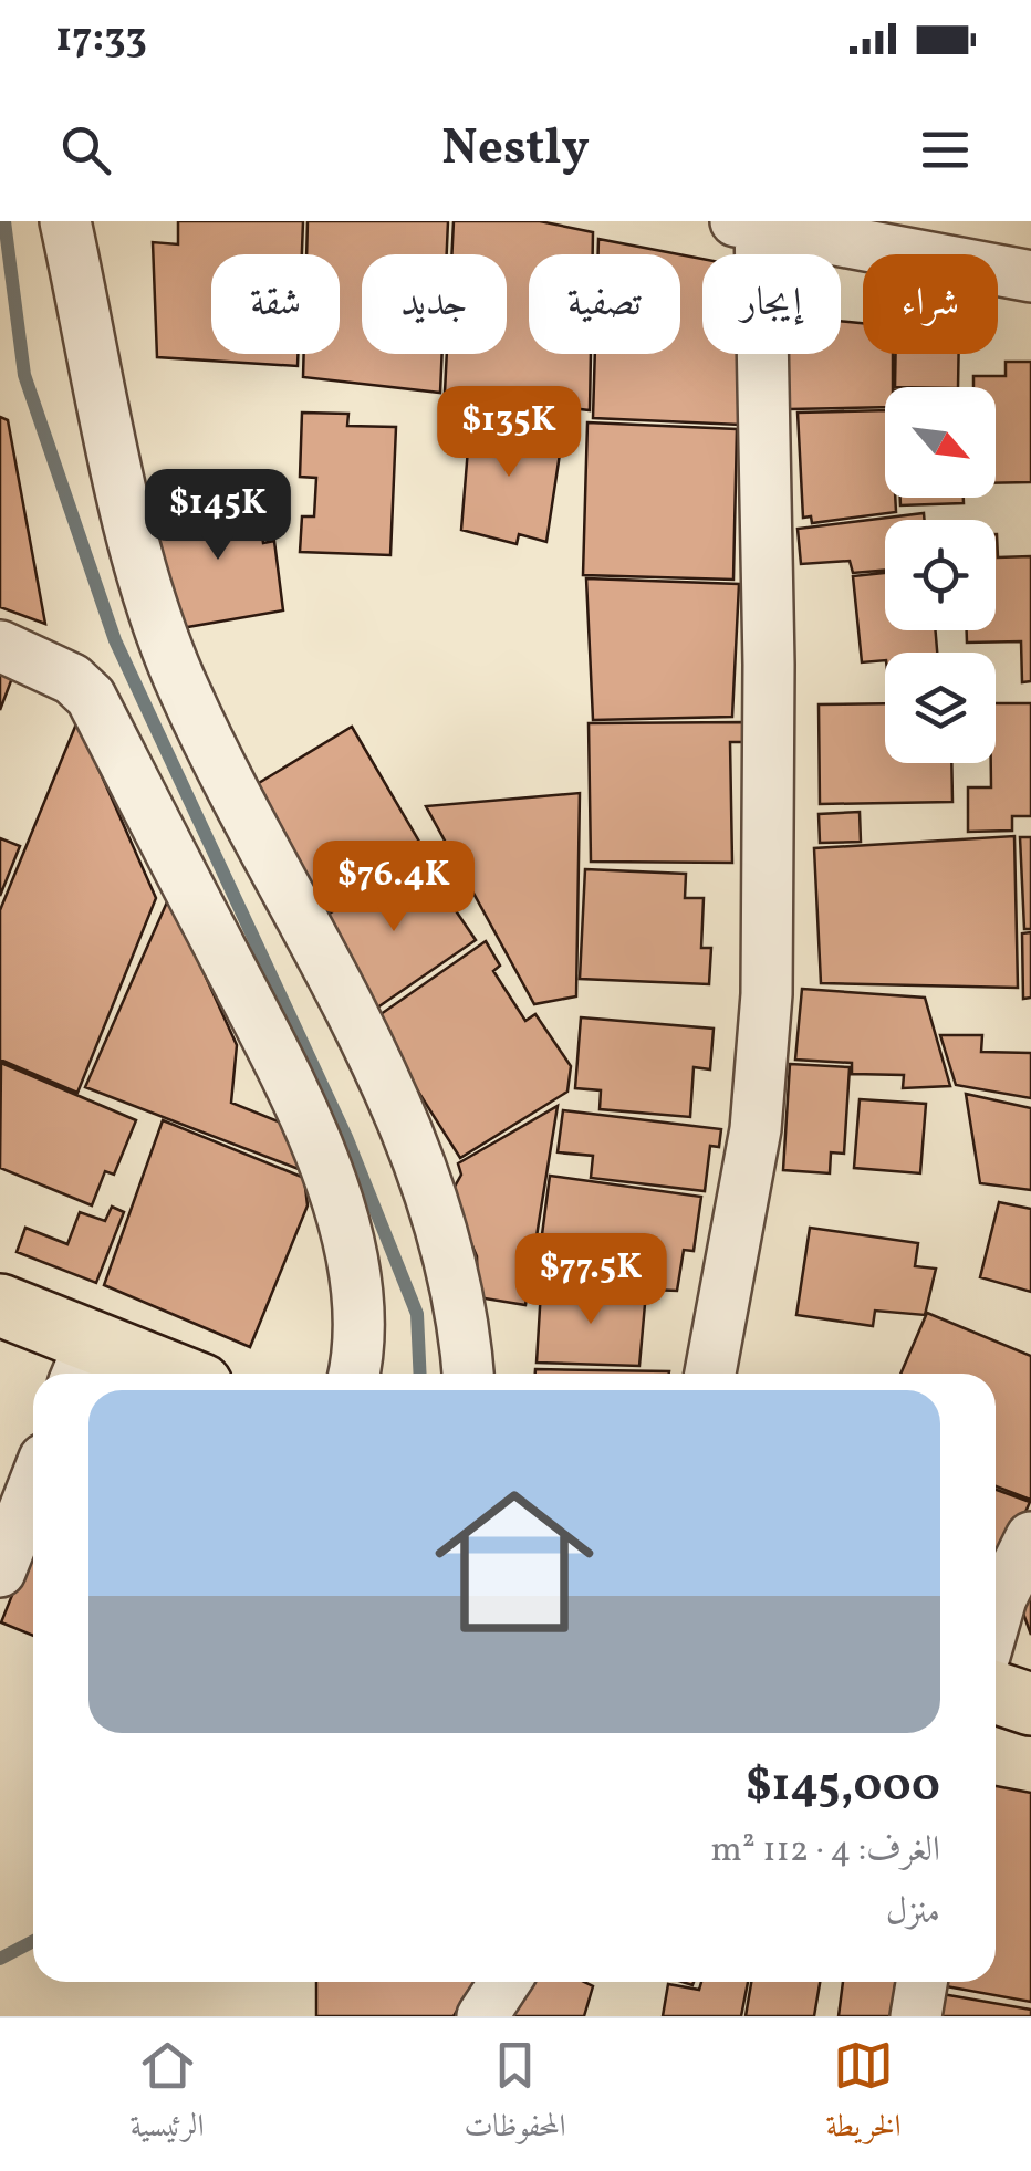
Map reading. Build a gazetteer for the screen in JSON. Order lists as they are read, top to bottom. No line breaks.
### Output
{"north":"bottom right","page":{"status":"17:33","header":"Nestly","chip":["شراء","إيجار","تصفية","جديد","شقة"],"price":["$135K","$145K","$76.4K","$77.5K"],"list":[{"name":"$145,000","note":"الغرف: 4 · 112 m² · منزل"}],"tabs":["الخريطة","المحفوظات","الرئيسية"]}}
